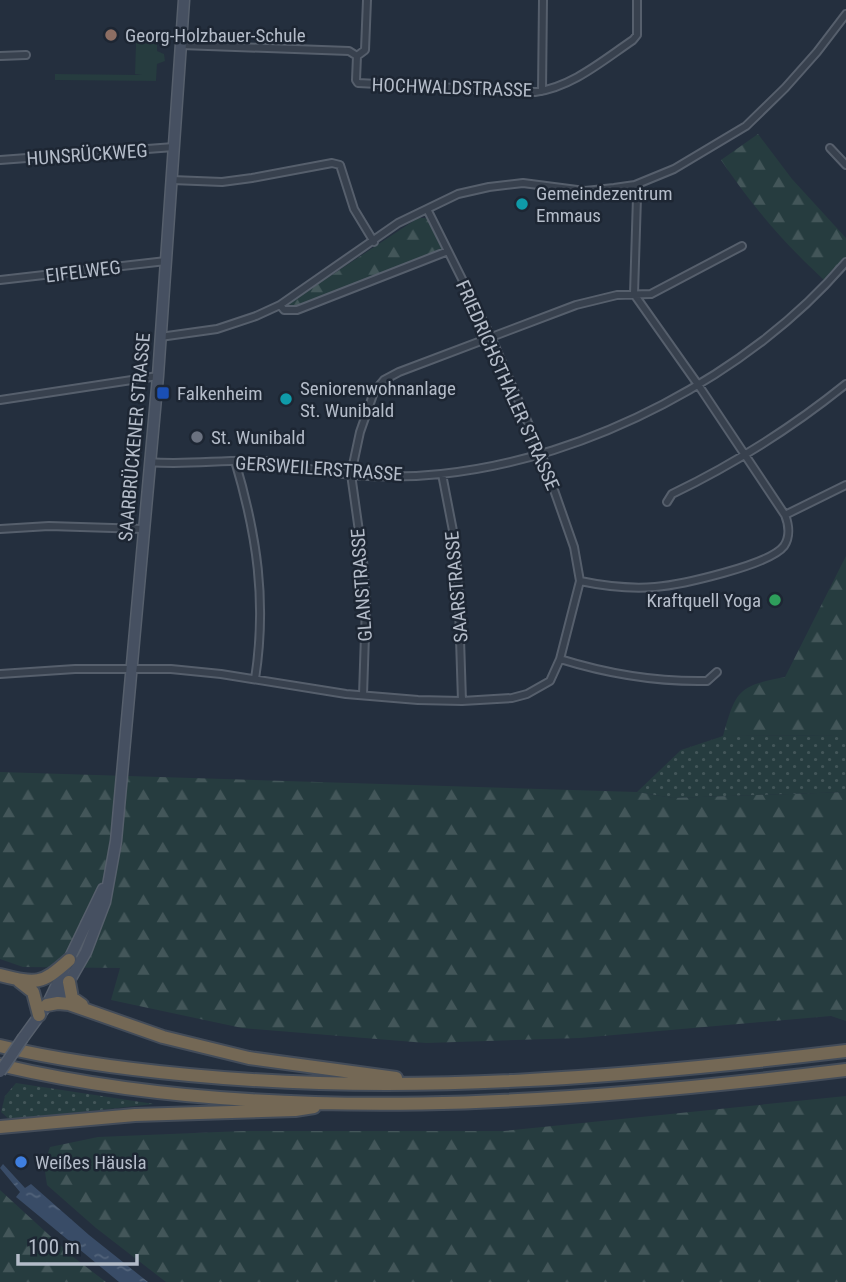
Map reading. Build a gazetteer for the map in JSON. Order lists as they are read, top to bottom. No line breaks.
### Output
{"streets":{"main road":["SAARBRÜCKENER STRASSE"],"street":["HOCHWALDSTRASSE","HUNSRÜCKWEG","EIFELWEG","FRIEDRICHSTHALER STRASSE","GERSWEILERSTRASSE","GLANSTRASSE","SAARSTRASSE"]},"crossings":[["HOCHWALDSTRASSE","SAARBRÜCKENER STRASSE"],["HUNSRÜCKWEG","SAARBRÜCKENER STRASSE"],["EIFELWEG","SAARBRÜCKENER STRASSE"],["FRIEDRICHSTHALER STRASSE","SAARBRÜCKENER STRASSE"],["FRIEDRICHSTHALER STRASSE","GERSWEILERSTRASSE"],["FRIEDRICHSTHALER STRASSE","GLANSTRASSE"],["FRIEDRICHSTHALER STRASSE","SAARSTRASSE"],["SAARBRÜCKENER STRASSE","GERSWEILERSTRASSE"],["GERSWEILERSTRASSE","GLANSTRASSE"],["GERSWEILERSTRASSE","SAARSTRASSE"]],"places":{"other":["Georg-Holzbauer-Schule","Gemeindezentrum Emmaus","Seniorenwohnanlage St. Wunibald","St. Wunibald","Kraftquell Yoga","Weißes Häusla"],"transit":["Falkenheim"]},"scale_bar":"100 m"}
